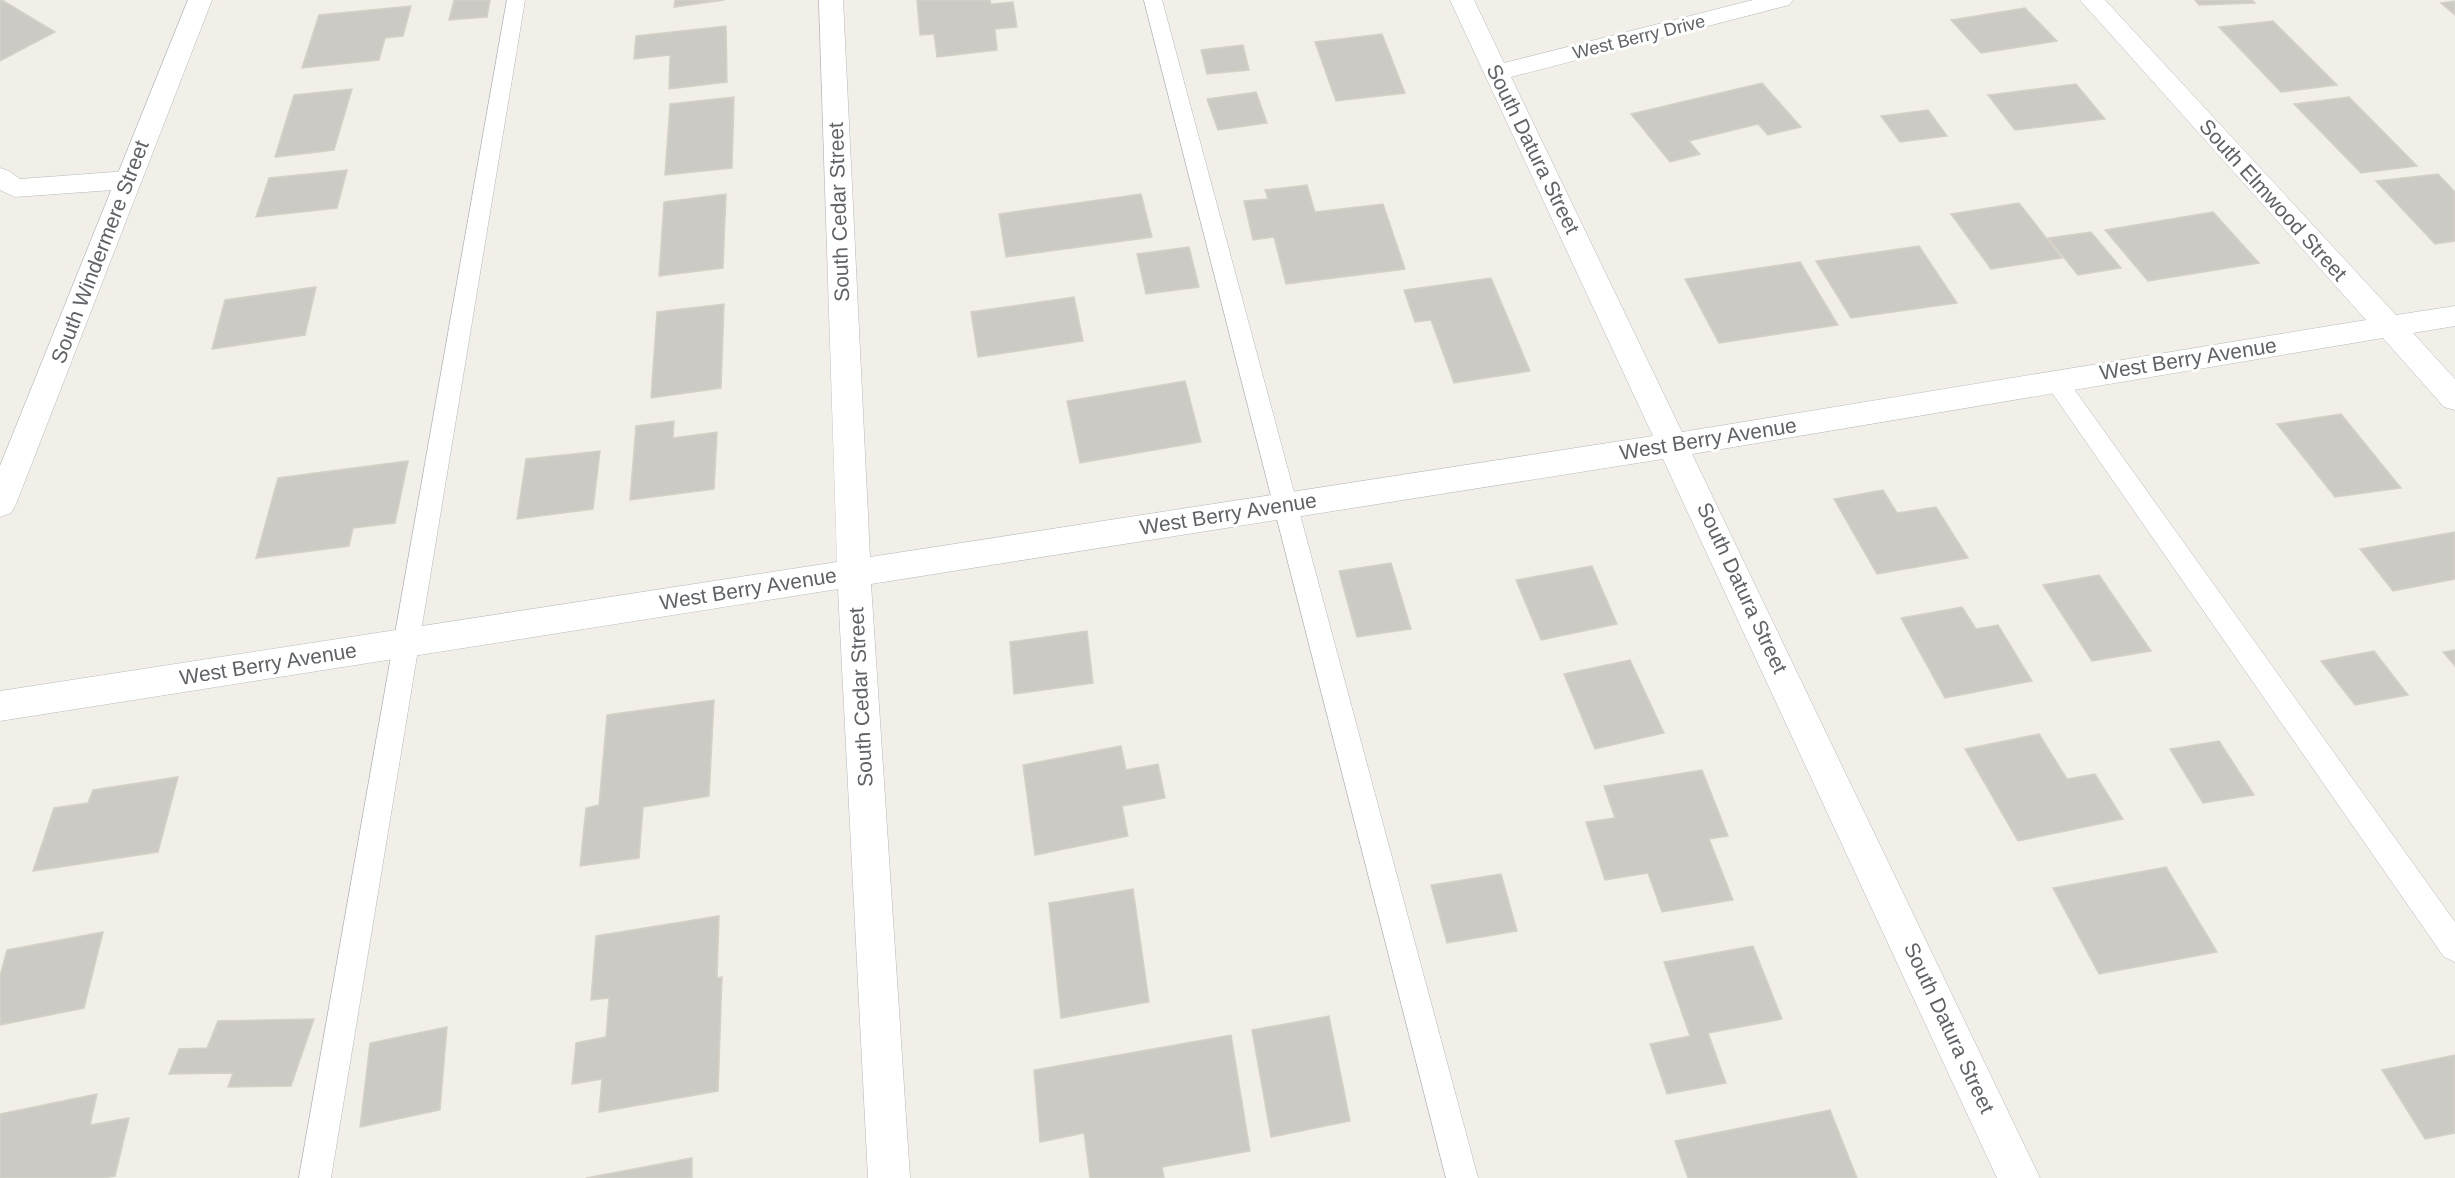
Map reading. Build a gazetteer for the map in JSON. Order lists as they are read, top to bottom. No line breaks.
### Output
{"streets":{"street":["West Berry Drive","South Datura Street","South Elmwood Street","South Cedar Street","South Windermere Street","West Berry Avenue"]},"crossings":[["West Berry Drive","South Datura Street"],["South Datura Street","West Berry Avenue"],["South Elmwood Street","West Berry Avenue"],["South Cedar Street","West Berry Avenue"]]}
